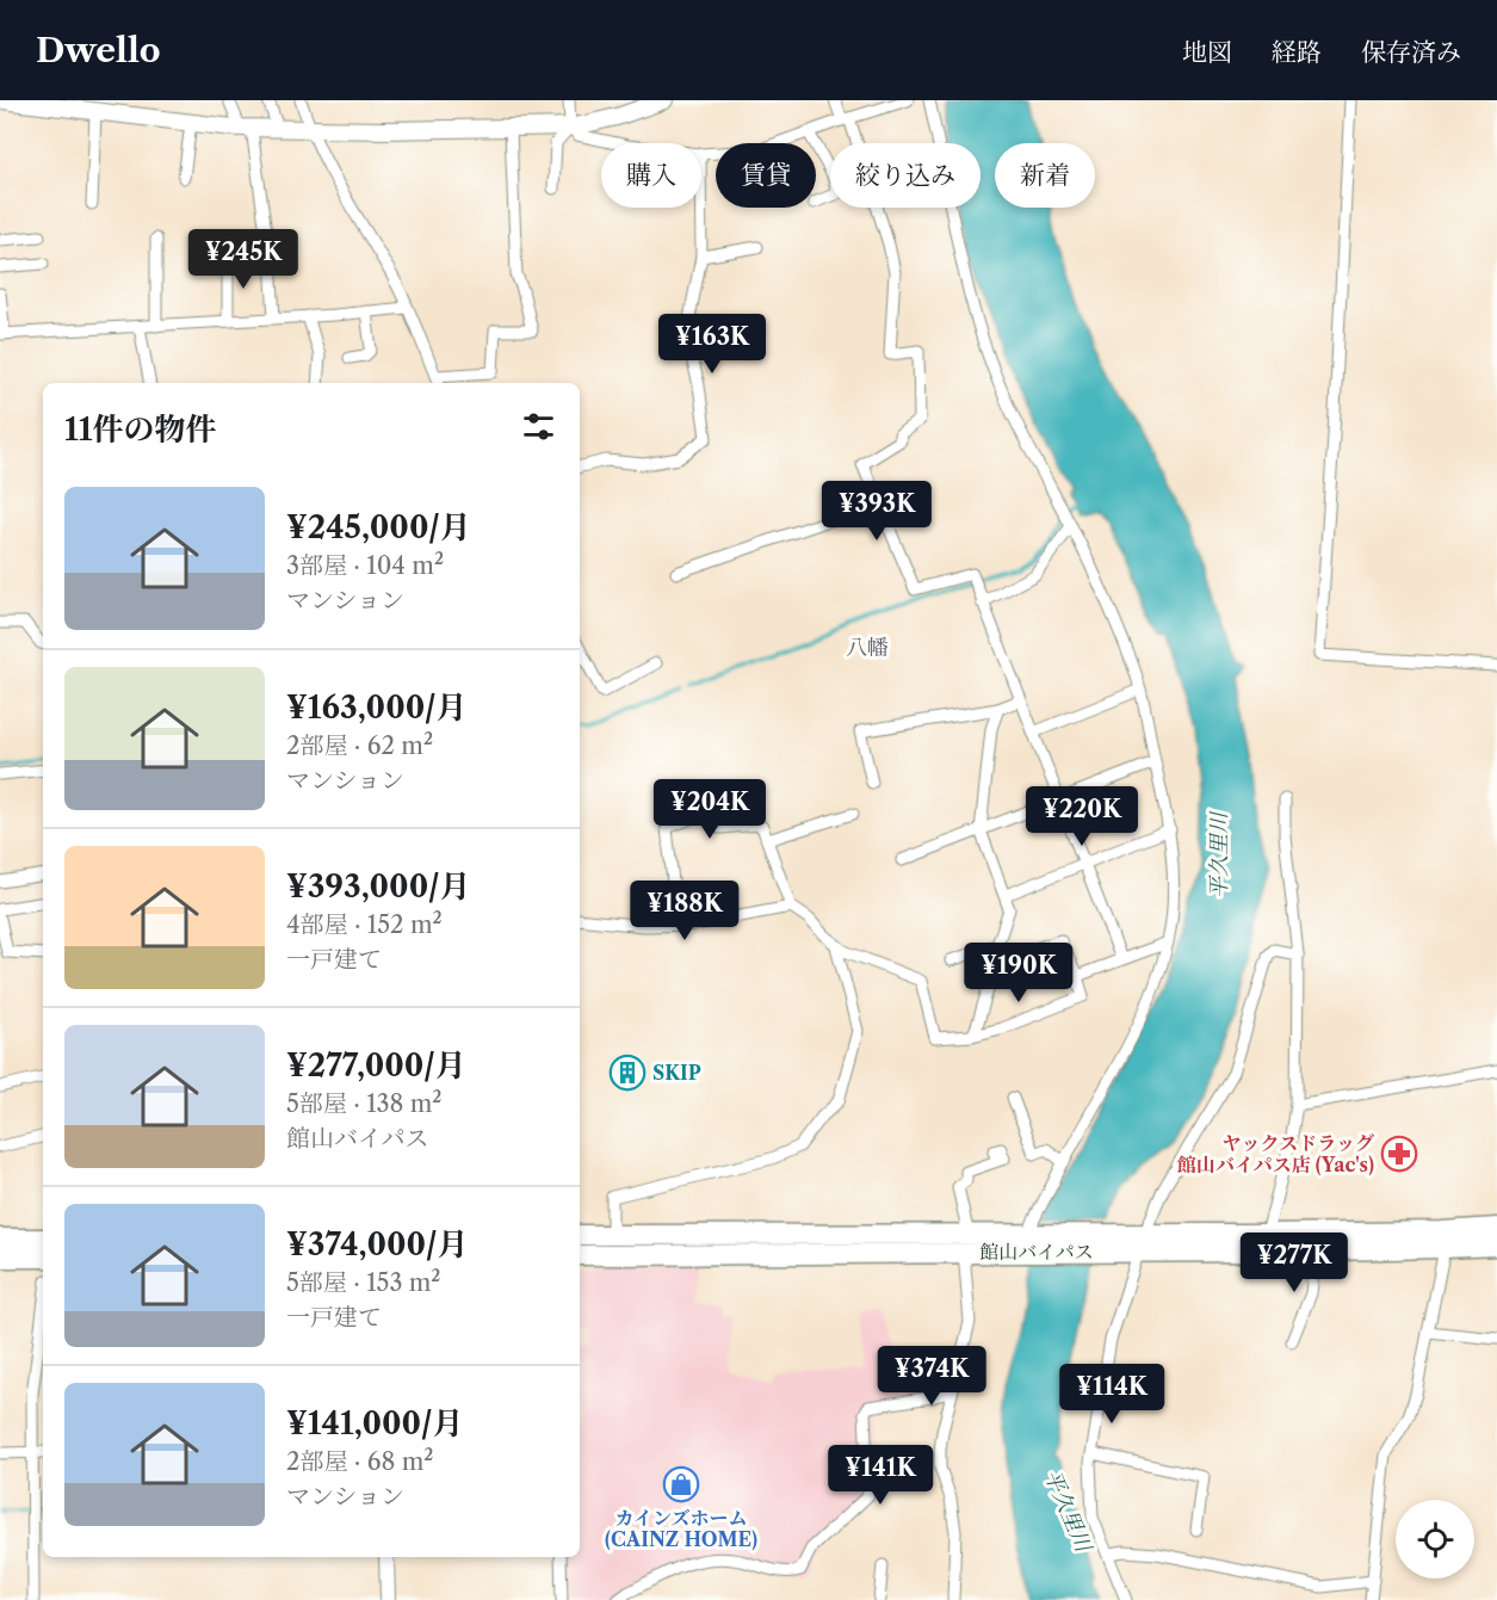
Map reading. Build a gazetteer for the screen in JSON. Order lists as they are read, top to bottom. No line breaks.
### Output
{"streets":{"highway":["館山バイパス"]},"districts":["八幡"],"water":["平久里川"],"places":{"building":["SKIP"],"pharmacy":["ヤックスドラッグ 館山バイパス店 (Yac's)"],"shop":["カインズホーム (CAINZ HOME)"]},"page":{"header":"Dwello","nav":["地図","経路","保存済み"],"chip":["購入","賃貸","絞り込み","新着"],"price":["¥245K","¥163K","¥393K","¥204K","¥220K","¥188K","¥190K","¥277K","¥374K","¥114K","¥141K"],"heading":"11件の物件","list":[{"name":"¥245,000/月","note":"3部屋 · 104 m² · マンション"},{"name":"¥163,000/月","note":"2部屋 · 62 m² · マンション"},{"name":"¥393,000/月","note":"4部屋 · 152 m² · 一戸建て"},{"name":"¥277,000/月","note":"5部屋 · 138 m² · 館山バイパス"},{"name":"¥374,000/月","note":"5部屋 · 153 m² · 一戸建て"},{"name":"¥141,000/月","note":"2部屋 · 68 m² · マンション"}]}}
